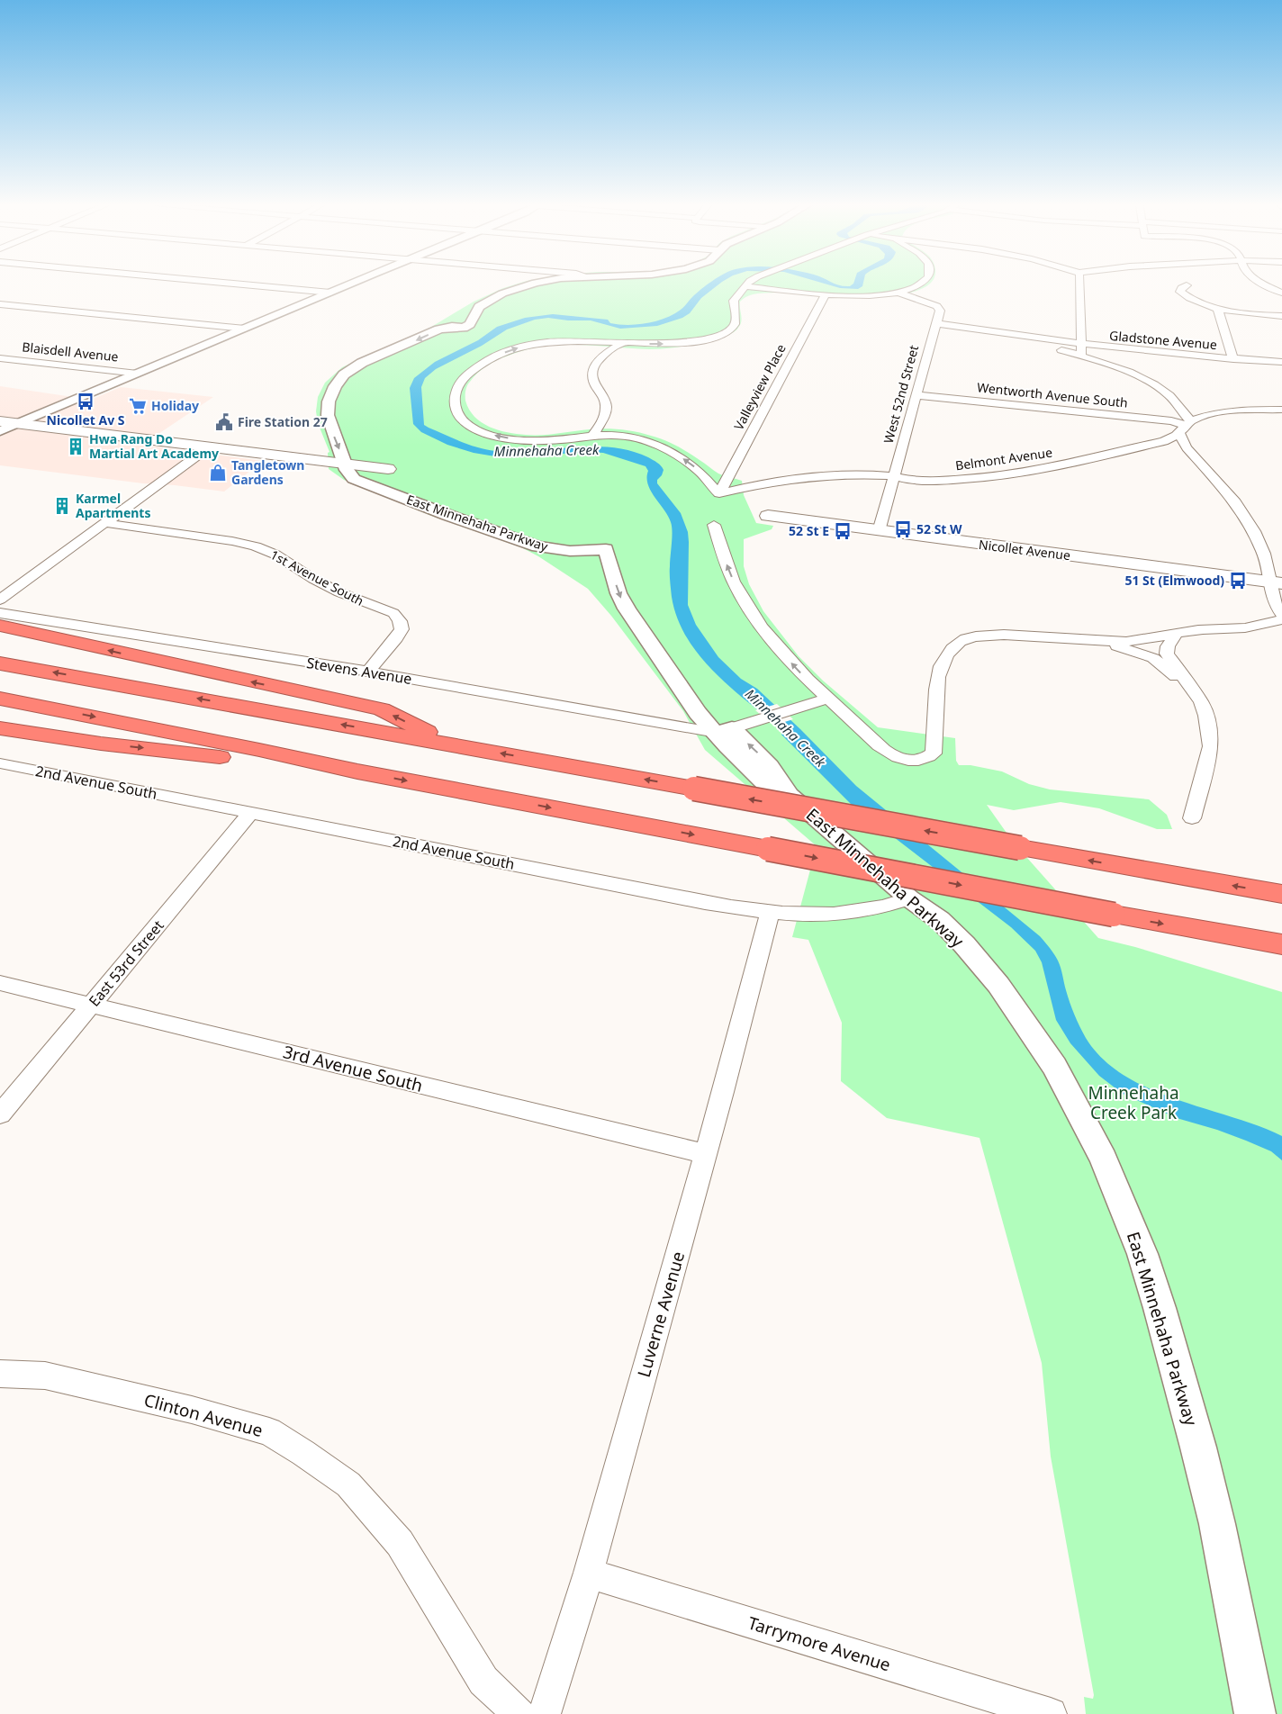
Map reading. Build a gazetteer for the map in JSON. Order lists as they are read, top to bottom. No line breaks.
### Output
{"streets":{"main road":["Nicollet Avenue"],"street":["Gladstone Avenue","Blaisdell Avenue","Valleyview Place","West 52nd Street","Wentworth Avenue South","Belmont Avenue","East Minnehaha Parkway","1st Avenue South","Stevens Avenue","2nd Avenue South","East 53rd Street","3rd Avenue South","Luverne Avenue","Clinton Avenue","Tarrymore Avenue"]},"crossings":[["Gladstone Avenue","West 52nd Street"],["Valleyview Place","Belmont Avenue"],["West 52nd Street","Wentworth Avenue South"],["West 52nd Street","Belmont Avenue"],["West 52nd Street","Nicollet Avenue"],["Wentworth Avenue South","Belmont Avenue"],["East Minnehaha Parkway","Stevens Avenue"],["East Minnehaha Parkway","2nd Avenue South"],["1st Avenue South","Stevens Avenue"],["2nd Avenue South","East 53rd Street"],["2nd Avenue South","Luverne Avenue"],["East 53rd Street","3rd Avenue South"],["3rd Avenue South","Luverne Avenue"],["Luverne Avenue","Tarrymore Avenue"]],"water":["Minnehaha Creek"],"parks":["Minnehaha Creek Park"],"places":{"bus stop":["Nicollet Av S","52 St W","52 St E","51 St (Elmwood)"],"supermarket":["Holiday"],"public building":["Fire Station 27"],"building":["Hwa Rang Do Martial Art Academy","Karmel Apartments"],"shop":["Tangletown Gardens"]}}
